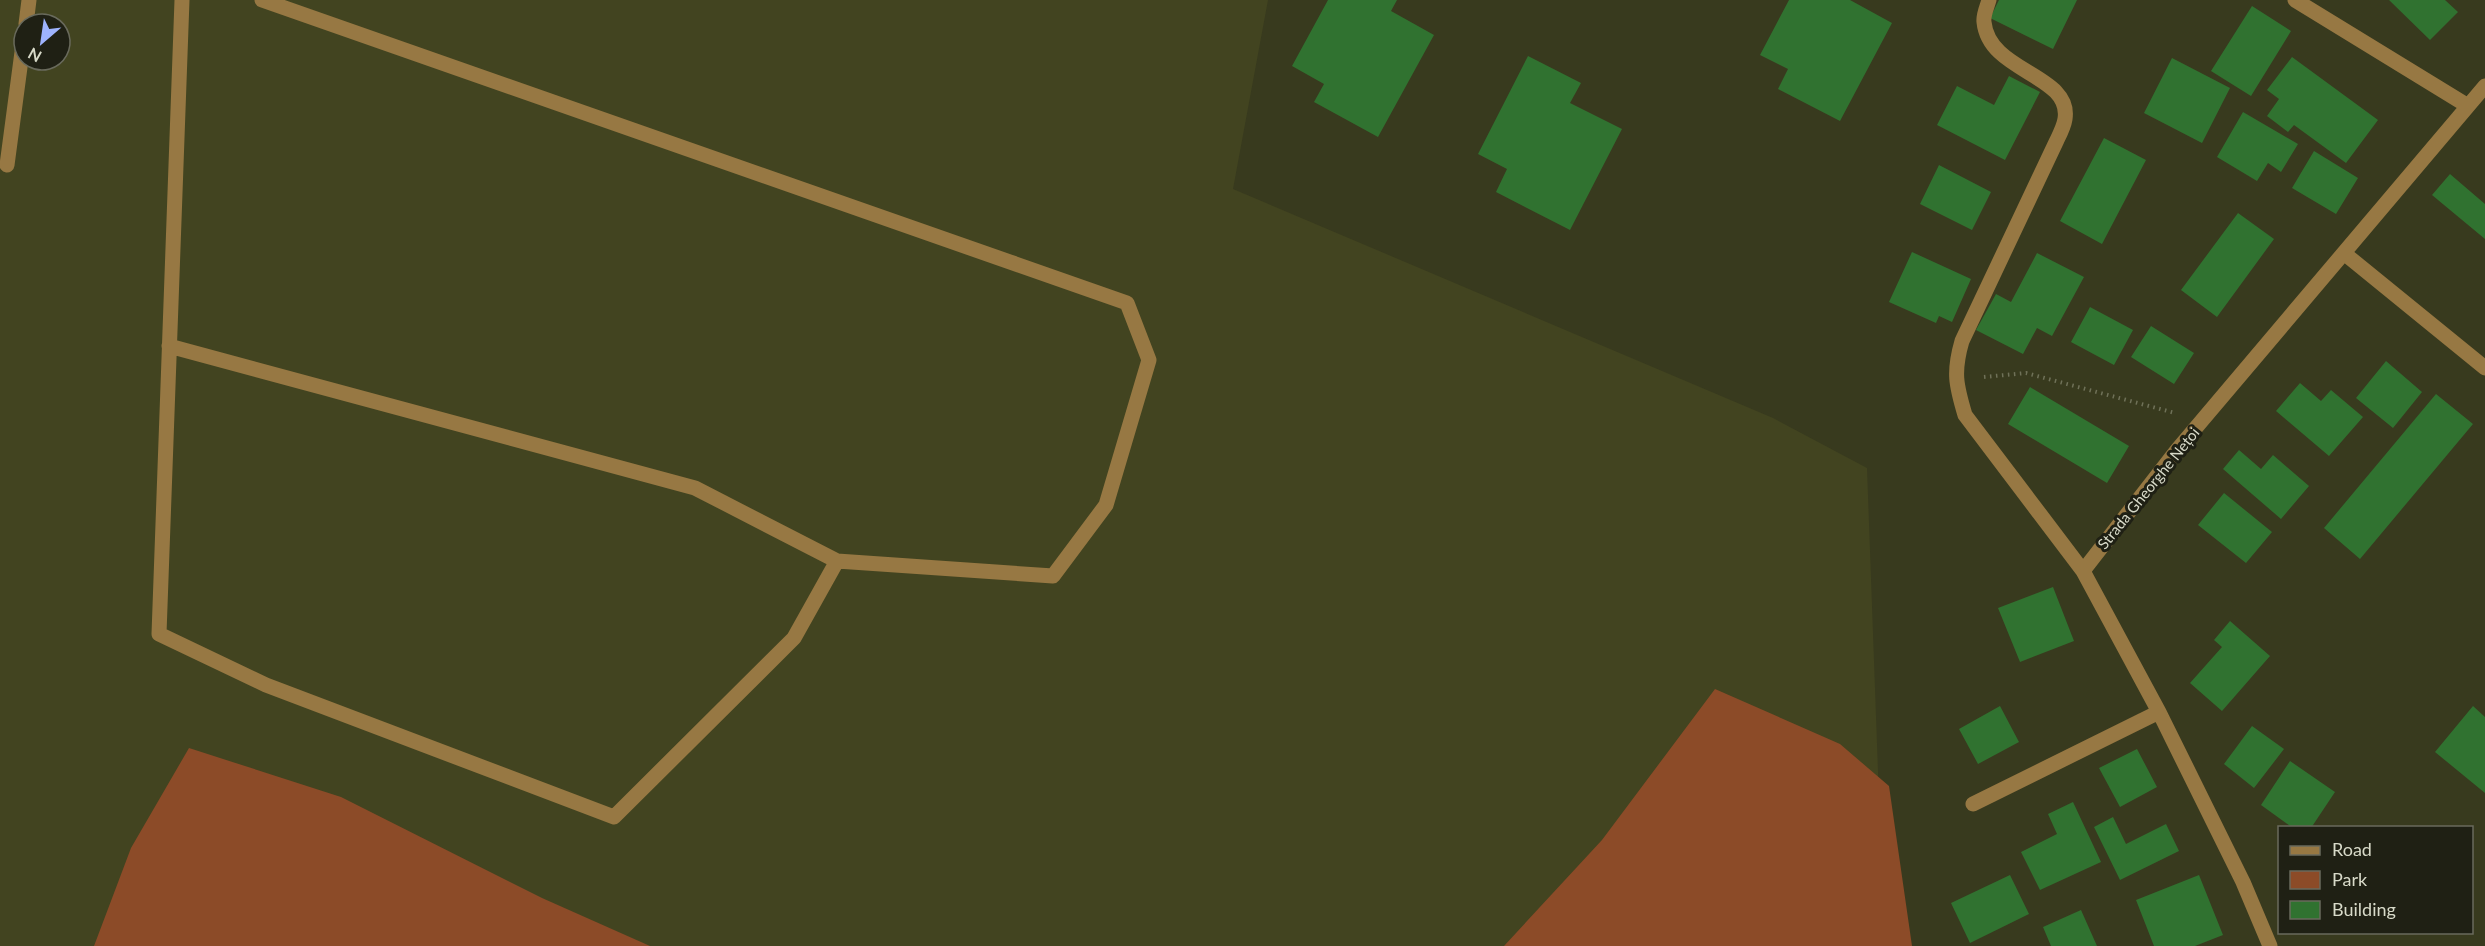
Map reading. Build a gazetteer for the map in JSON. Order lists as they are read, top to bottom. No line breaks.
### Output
{"streets":{"street":["Strada Gheorghe Nețoi"]},"legend":["Road","Park","Building"],"north":"bottom left"}
